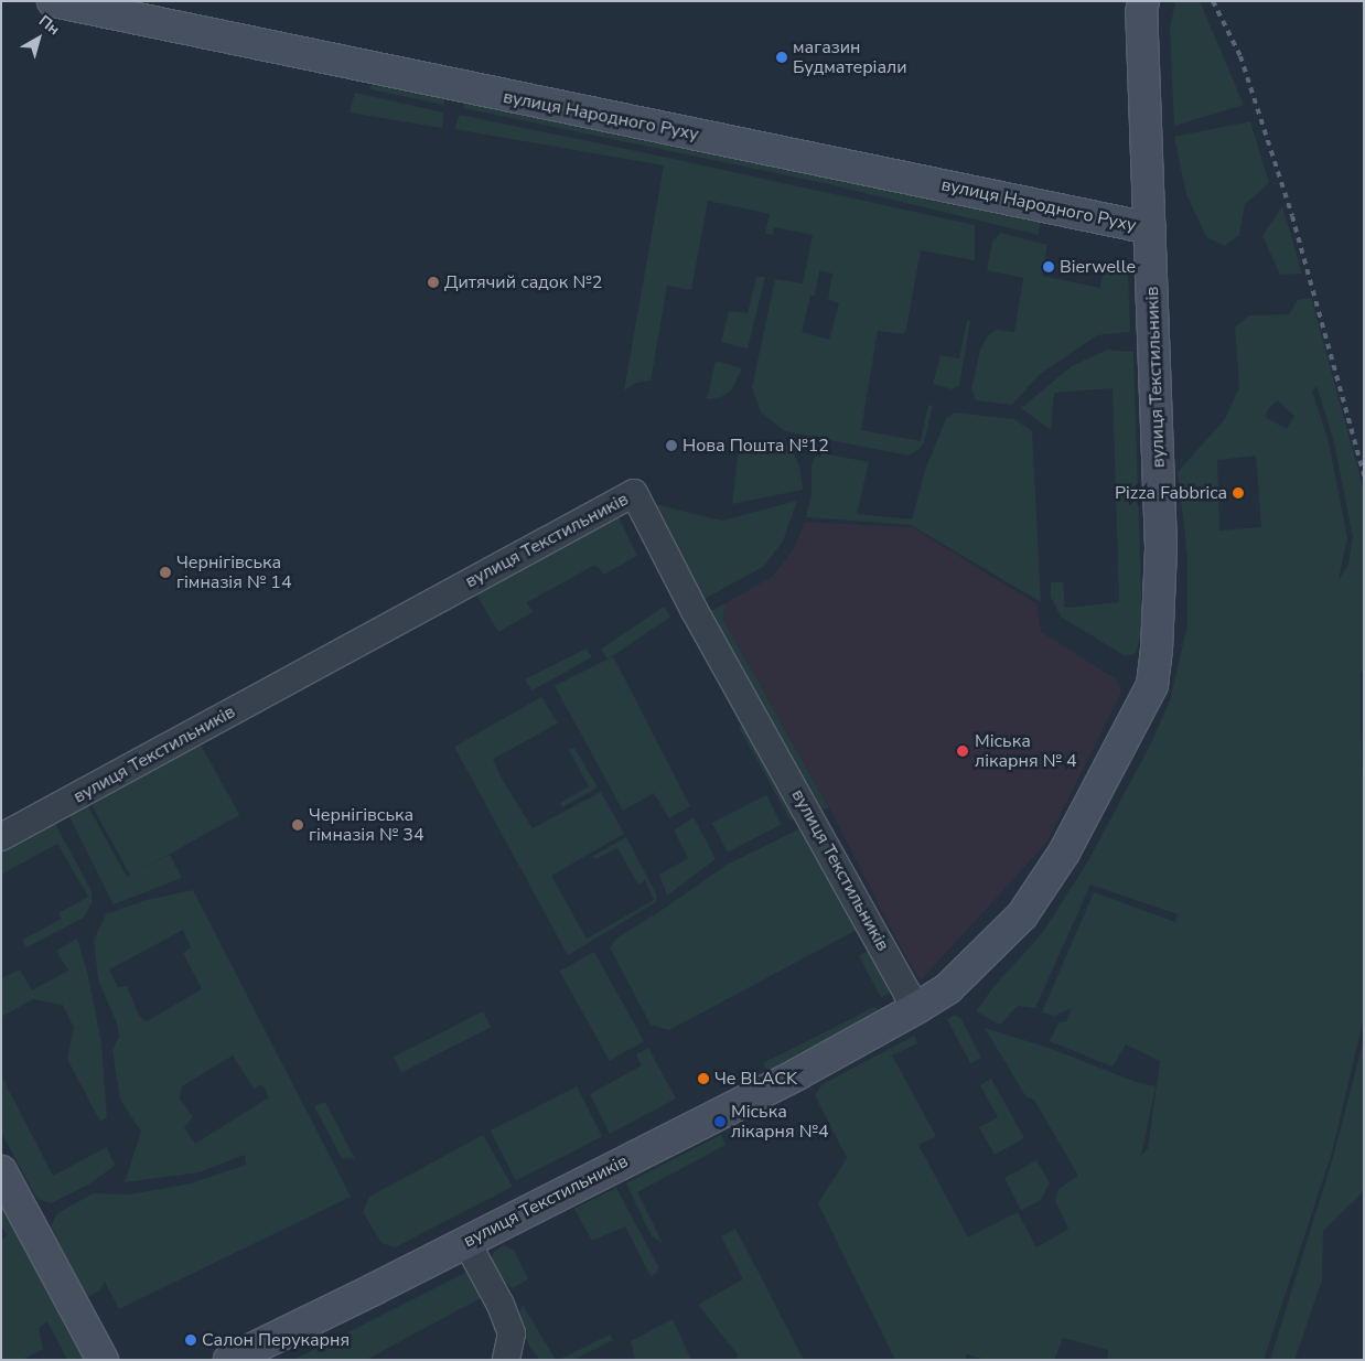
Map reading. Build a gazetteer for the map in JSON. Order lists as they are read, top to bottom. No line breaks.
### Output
{"streets":{"street":["вулиця Народного Руху","вулиця Текстильників"]},"crossings":[["вулиця Народного Руху","вулиця Текстильників"]],"places":["магазин Будматеріали","Bierwelle","Дитячий садок №2","Нова Пошта №12","Pizza Fabbrica","Чернігівська гімназія № 14","Міська лікарня № 4","Чернігівська гімназія № 34","Че BLACK","Міська лікарня №4","Салон Перукарня"],"north":"top right"}
